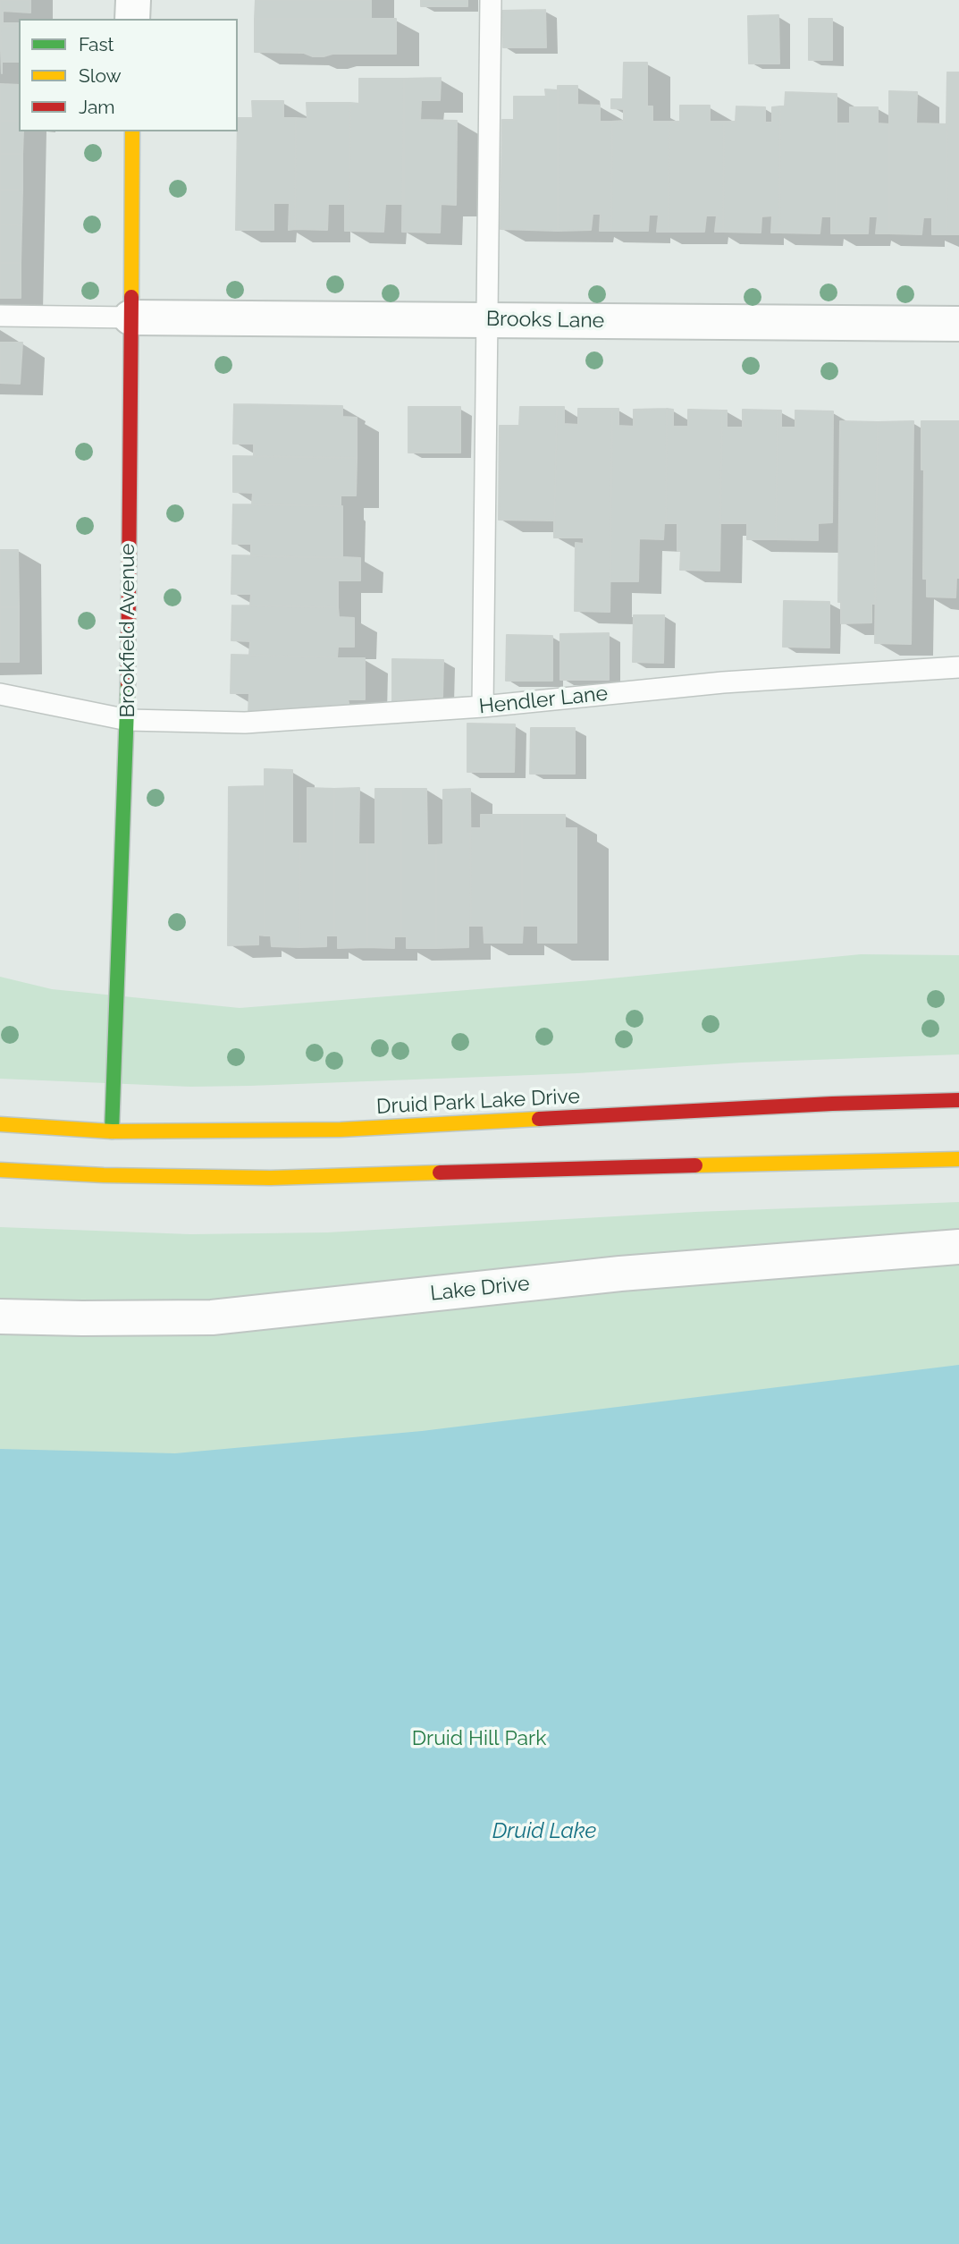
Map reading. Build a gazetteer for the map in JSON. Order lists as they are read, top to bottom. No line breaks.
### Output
{"streets":{"main road":["Brookfield Avenue","Druid Park Lake Drive"],"street":["Brooks Lane","Lake Drive"],"lane":["Hendler Lane"]},"crossings":[["Brooks Lane","Brookfield Avenue"],["Brookfield Avenue","Hendler Lane"],["Brookfield Avenue","Druid Park Lake Drive"]],"water":["Druid Lake"],"parks":["Druid Hill Park"],"legend":["Fast","Slow","Jam"]}
